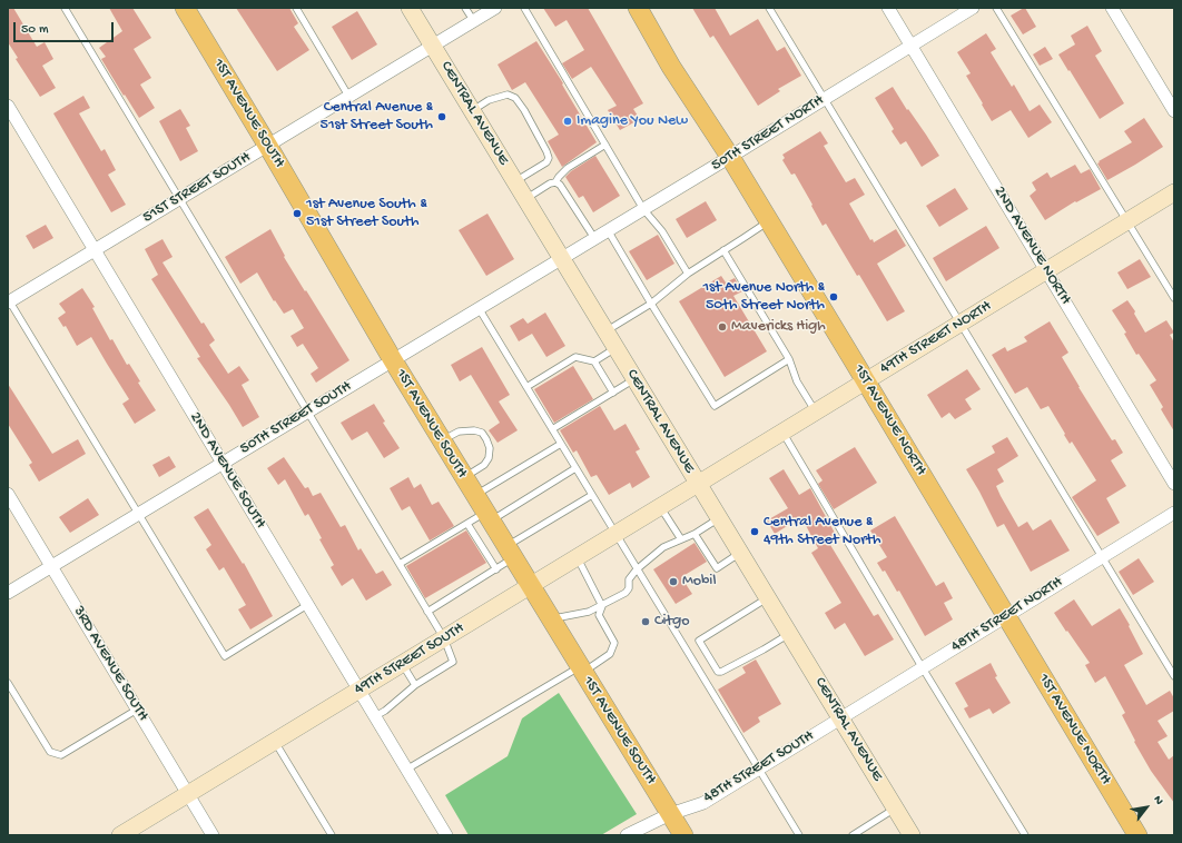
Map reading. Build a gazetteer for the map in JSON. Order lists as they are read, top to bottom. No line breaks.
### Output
{"streets":{"main road":["1ST AVENUE SOUTH","CENTRAL AVENUE","49TH STREET NORTH","1ST AVENUE NORTH","49TH STREET SOUTH"],"street":["50TH STREET NORTH","51ST STREET SOUTH","2ND AVENUE NORTH","50TH STREET SOUTH","2ND AVENUE SOUTH","48TH STREET NORTH","3RD AVENUE SOUTH","48TH STREET SOUTH"]},"crossings":[["1ST AVENUE SOUTH","51ST STREET SOUTH"],["1ST AVENUE SOUTH","50TH STREET SOUTH"],["1ST AVENUE SOUTH","49TH STREET SOUTH"],["1ST AVENUE SOUTH","48TH STREET SOUTH"],["CENTRAL AVENUE","50TH STREET NORTH"],["CENTRAL AVENUE","51ST STREET SOUTH"],["CENTRAL AVENUE","49TH STREET NORTH"],["CENTRAL AVENUE","50TH STREET SOUTH"],["CENTRAL AVENUE","48TH STREET NORTH"],["CENTRAL AVENUE","49TH STREET SOUTH"],["CENTRAL AVENUE","48TH STREET SOUTH"],["50TH STREET NORTH","2ND AVENUE NORTH"],["50TH STREET NORTH","50TH STREET SOUTH"],["50TH STREET NORTH","1ST AVENUE NORTH"],["51ST STREET SOUTH","2ND AVENUE SOUTH"],["2ND AVENUE NORTH","49TH STREET NORTH"],["49TH STREET NORTH","1ST AVENUE NORTH"],["49TH STREET NORTH","49TH STREET SOUTH"],["50TH STREET SOUTH","2ND AVENUE SOUTH"],["50TH STREET SOUTH","3RD AVENUE SOUTH"],["1ST AVENUE NORTH","48TH STREET NORTH"],["2ND AVENUE SOUTH","49TH STREET SOUTH"],["48TH STREET NORTH","48TH STREET SOUTH"],["49TH STREET SOUTH","3RD AVENUE SOUTH"]],"places":["Central Avenue & 51st Street South","Imagine You New","1st Avenue South & 51st Street South","1st Avenue North & 50th Street North","Mavericks High","Central Avenue & 49th Street North","Mobil","Citgo"],"scale_bar":"50 m","north":"top right"}
